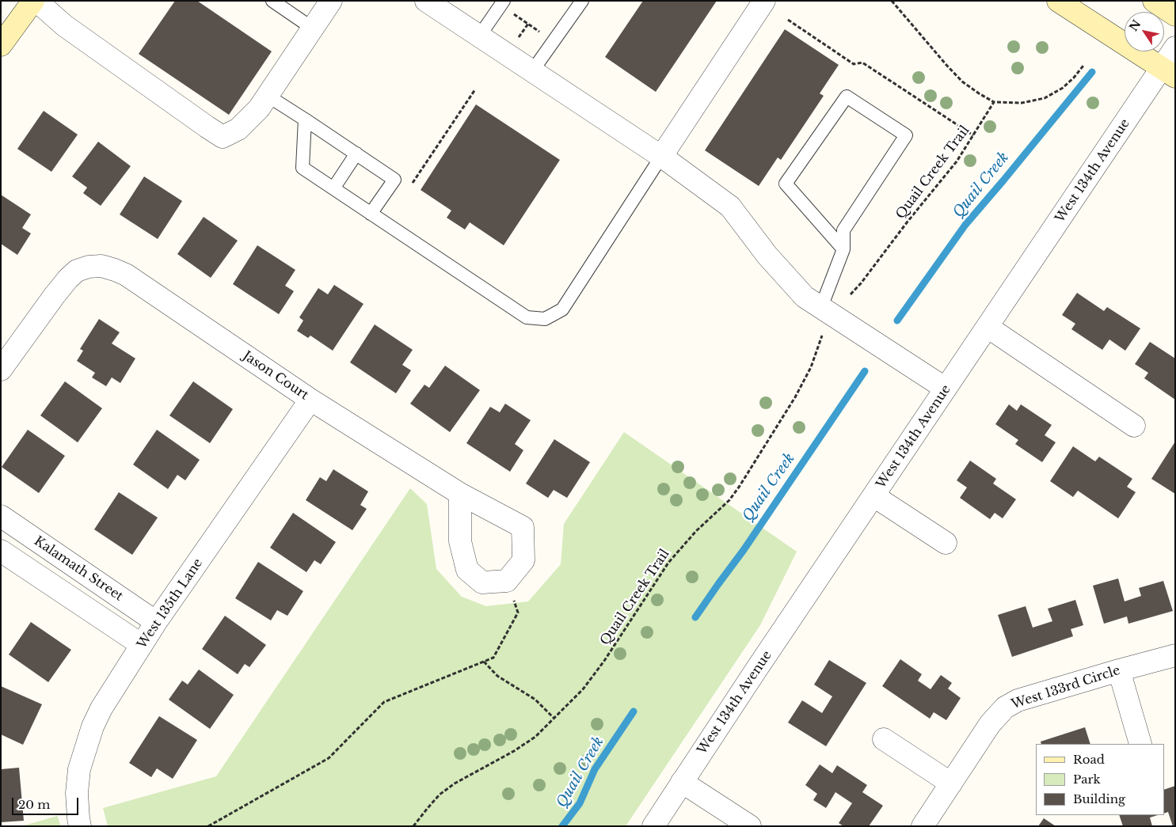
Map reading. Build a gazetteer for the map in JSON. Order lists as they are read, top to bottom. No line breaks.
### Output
{"streets":{"street":["West 134th Avenue","Jason Court","Kalamath Street","West 135th Lane","West 133rd Circle"],"path":["Quail Creek Trail"]},"crossings":[["Jason Court","West 135th Lane"],["Kalamath Street","West 135th Lane"]],"water":["Quail Creek"],"legend":["Road","Park","Building"],"scale_bar":"20 m","north":"top left"}
